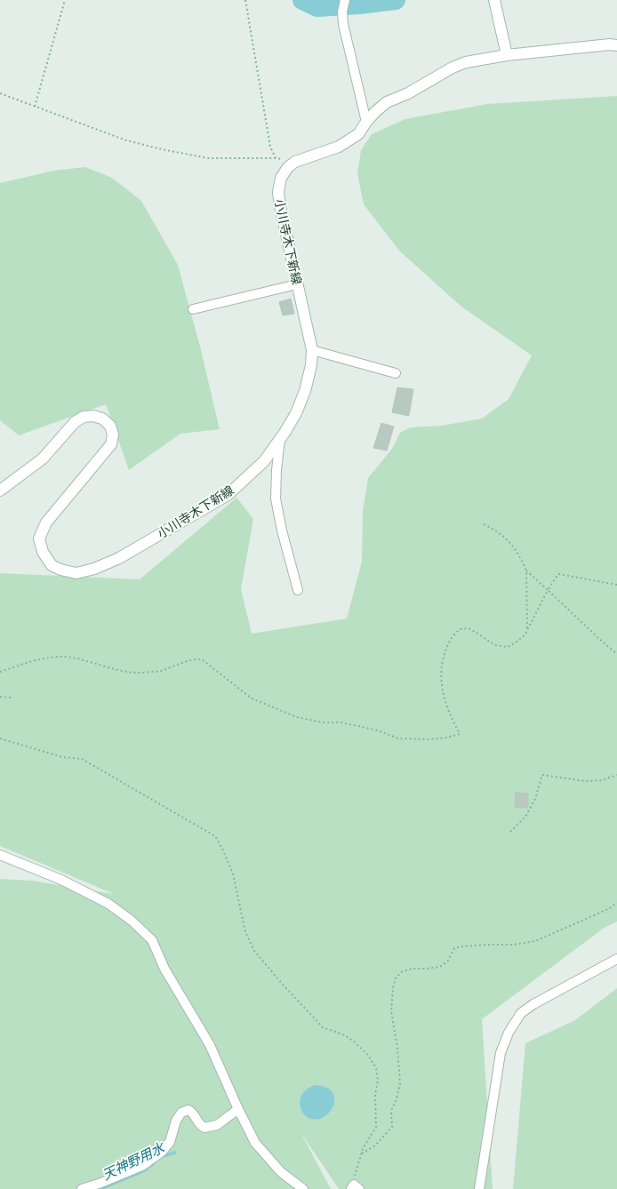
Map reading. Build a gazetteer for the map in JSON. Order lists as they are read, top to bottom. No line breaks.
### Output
{"streets":{"main road":["小川寺木下新線"]},"water":["天神野用水"]}
